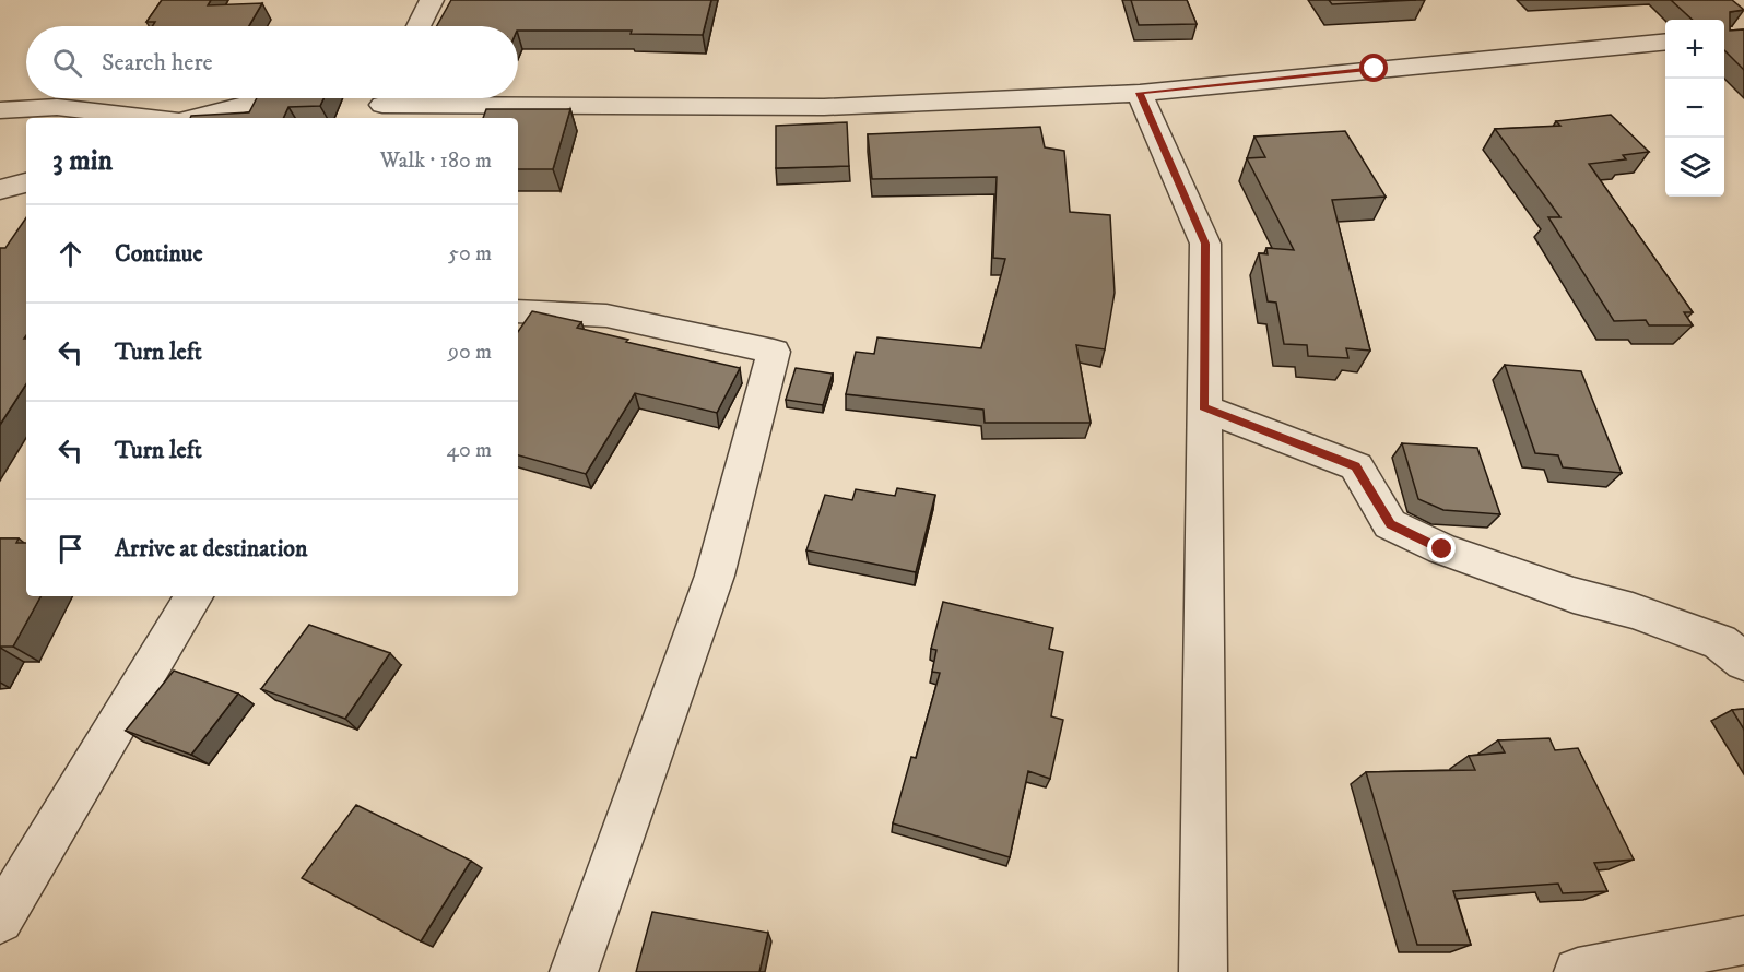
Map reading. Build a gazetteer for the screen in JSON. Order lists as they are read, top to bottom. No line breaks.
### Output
{"page":{"map_buttons":["+","−"],"search":"Search here","heading":["3 min","Walk · 180 m"],"list":[["Continue","50 m"],["Turn left","90 m"],["Turn left","40 m"],"Arrive at destination"]}}
